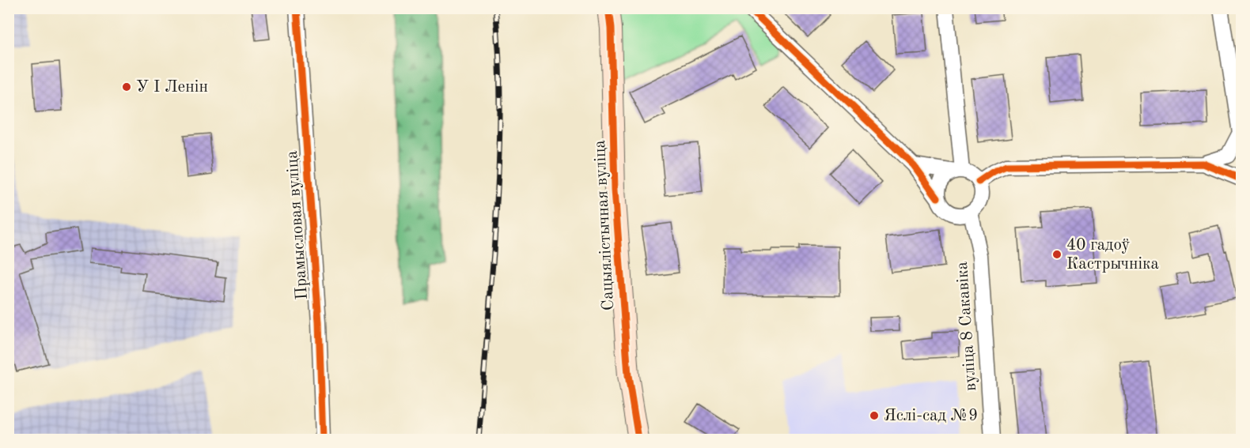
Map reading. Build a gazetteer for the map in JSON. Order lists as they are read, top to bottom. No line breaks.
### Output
{"streets":{"street":["Прамысловая вуліца","Сацыялістычная вуліца","вуліца 8 Сакавіка"]},"places":["У І Ленін","40 гадоў Кастрычніка","Яслі-сад №9"]}
